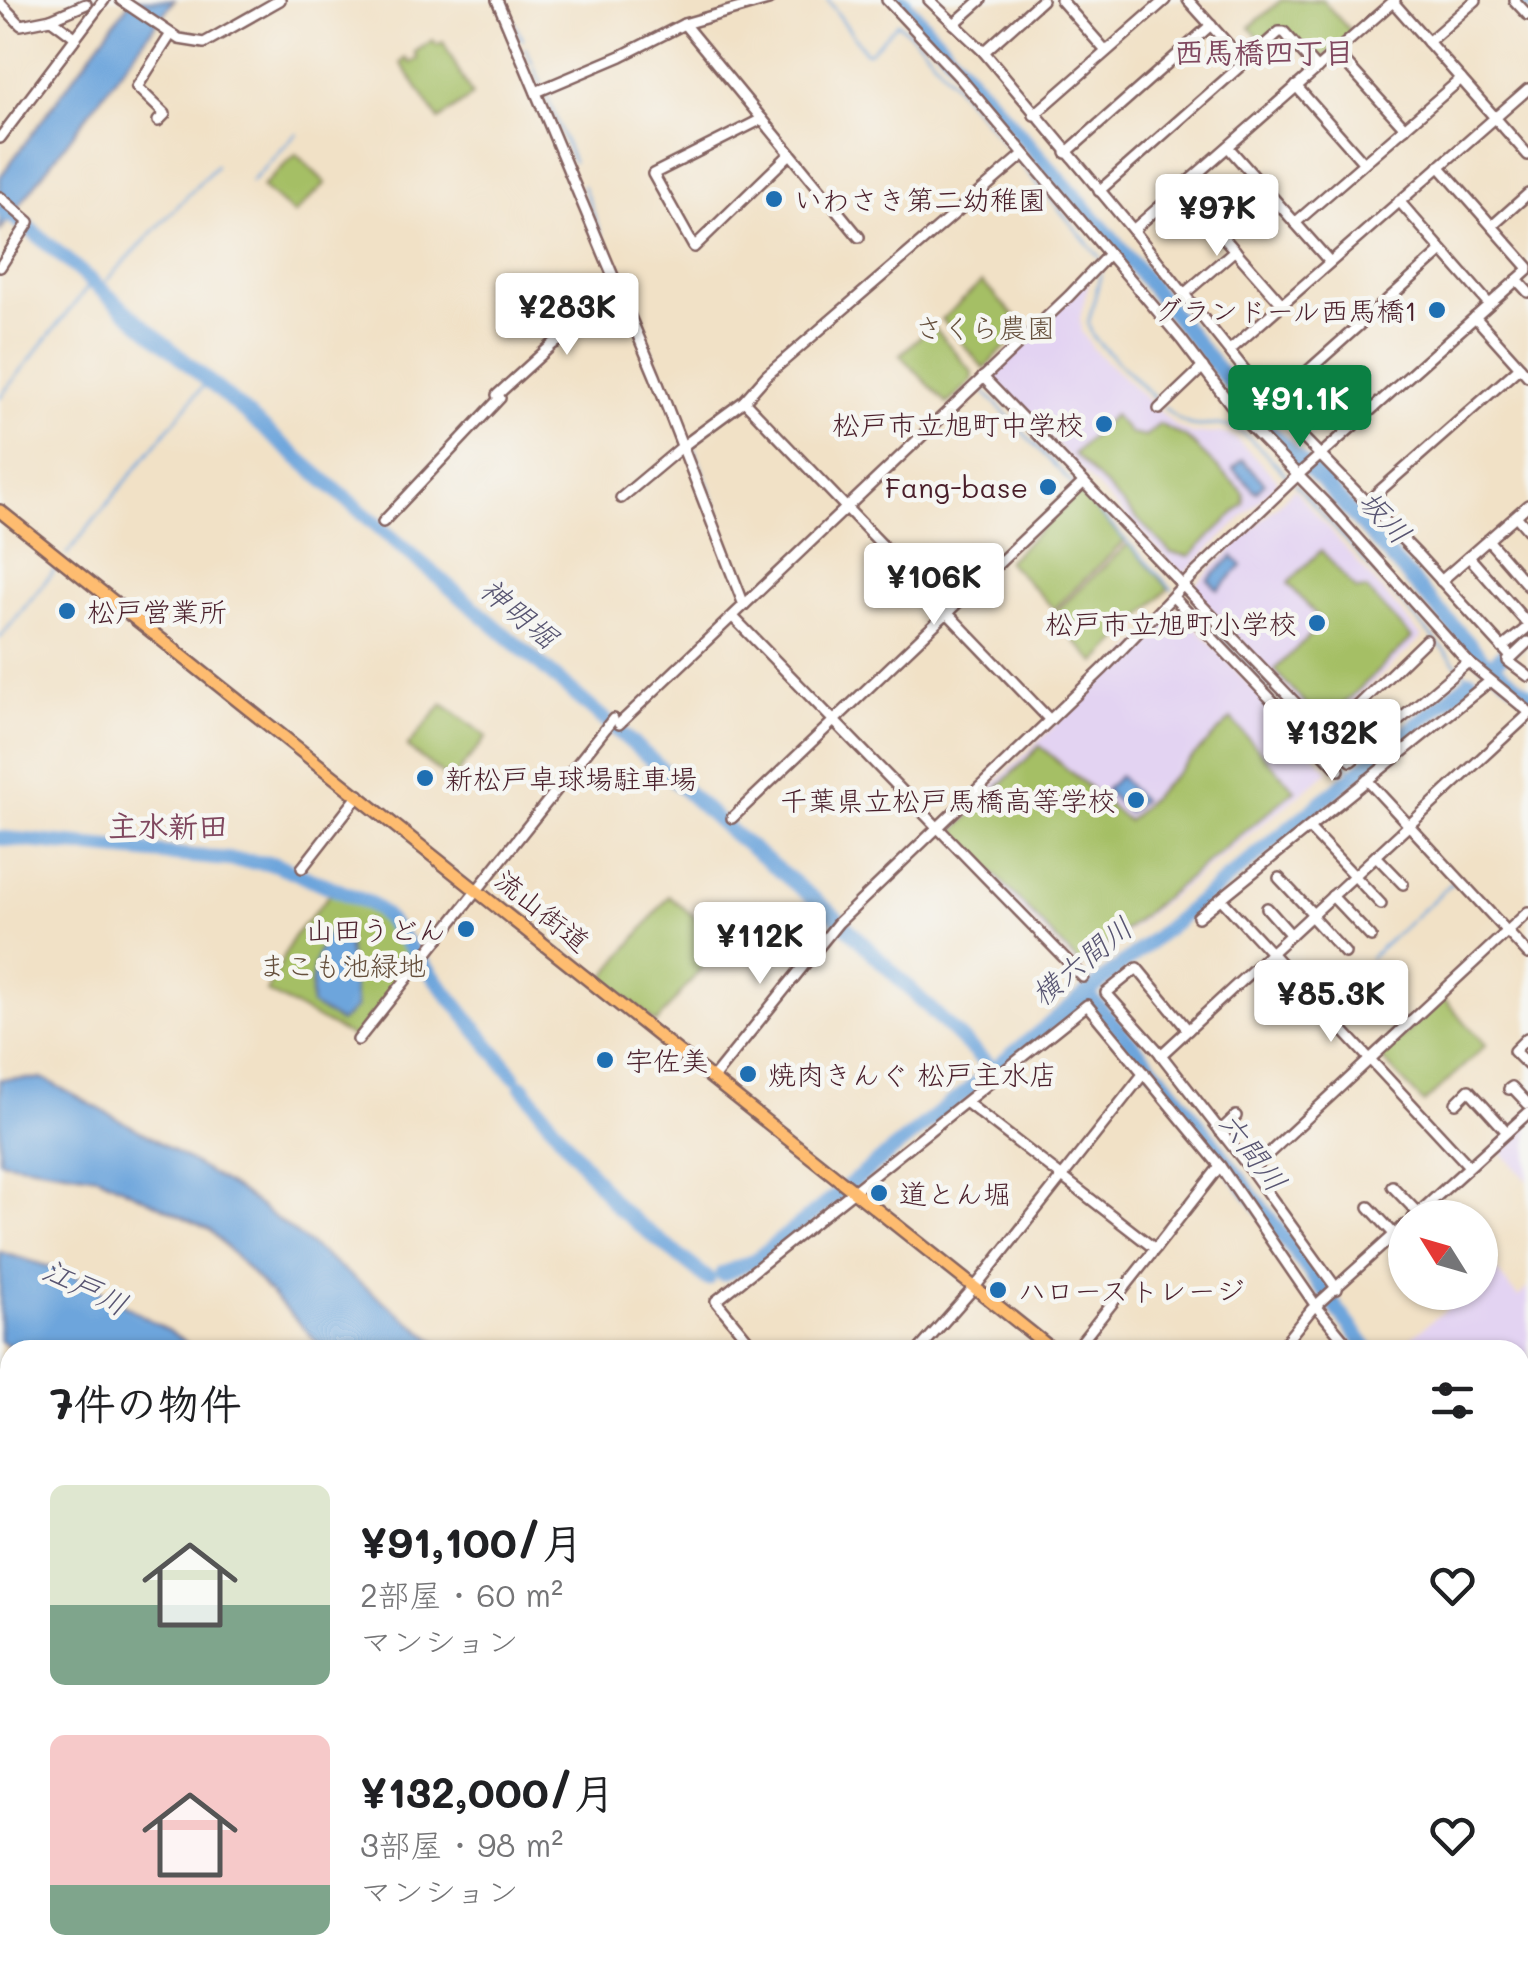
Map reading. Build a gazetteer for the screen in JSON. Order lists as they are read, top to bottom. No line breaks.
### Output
{"streets":{"main road":["流山街道"]},"districts":["西馬橋四丁目","主水新田"],"water":["坂川","神明堀","横六間川","六間川","江戸川"],"parks":["さくら農園","まこも池緑地"],"places":["いわさき第二幼稚園","グランドール西馬橋1","松戸市立旭町中学校","Fang-base","松戸営業所","松戸市立旭町小学校","新松戸卓球場駐車場","千葉県立松戸馬橋高等学校","山田うどん","宇佐美","焼肉きんぐ 松戸主水店","道とん堀","ハローストレージ"],"north":"top left","page":{"price":["¥97K","¥283K","¥91.1K","¥106K","¥132K","¥112K","¥85.3K"],"heading":"7件の物件","list":[{"name":"¥91,100/月","note":"2部屋 · 60 m² · マンション"},{"name":"¥132,000/月","note":"3部屋 · 98 m² · マンション"}]}}
